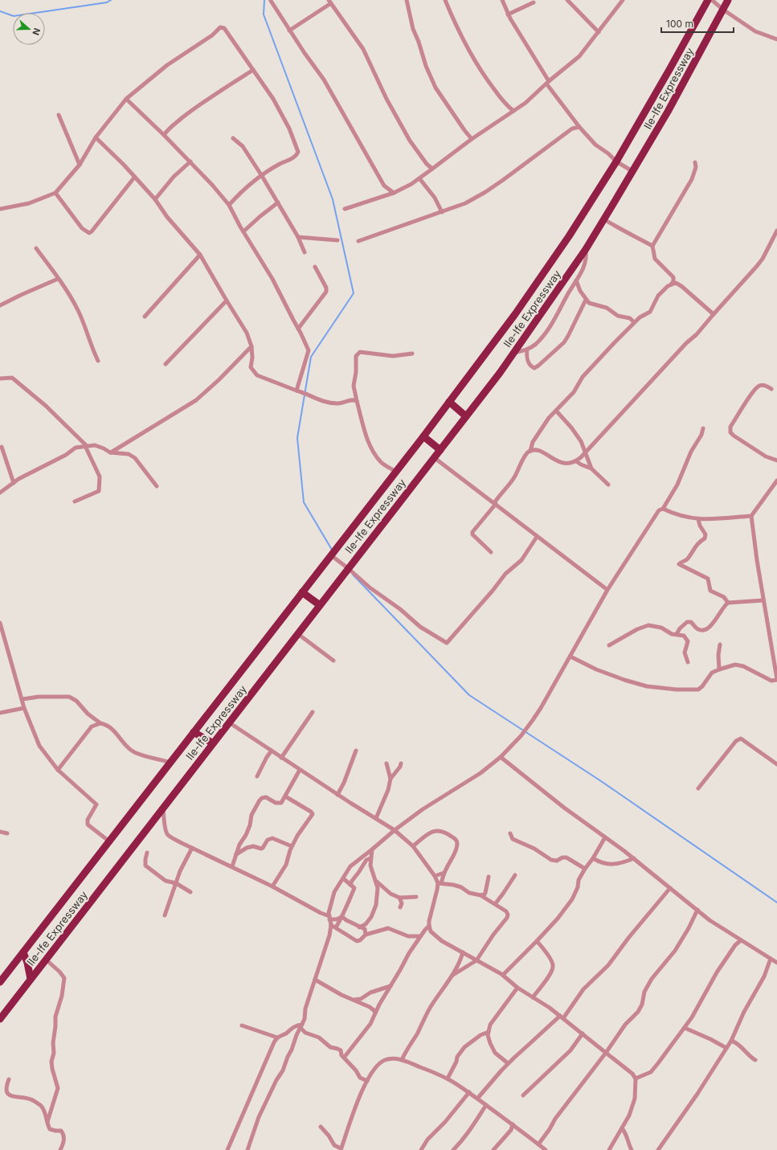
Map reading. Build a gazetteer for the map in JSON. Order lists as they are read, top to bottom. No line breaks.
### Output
{"streets":{"highway":["Ile-Ife Expressway"]},"scale_bar":"100 m","north":"right"}
